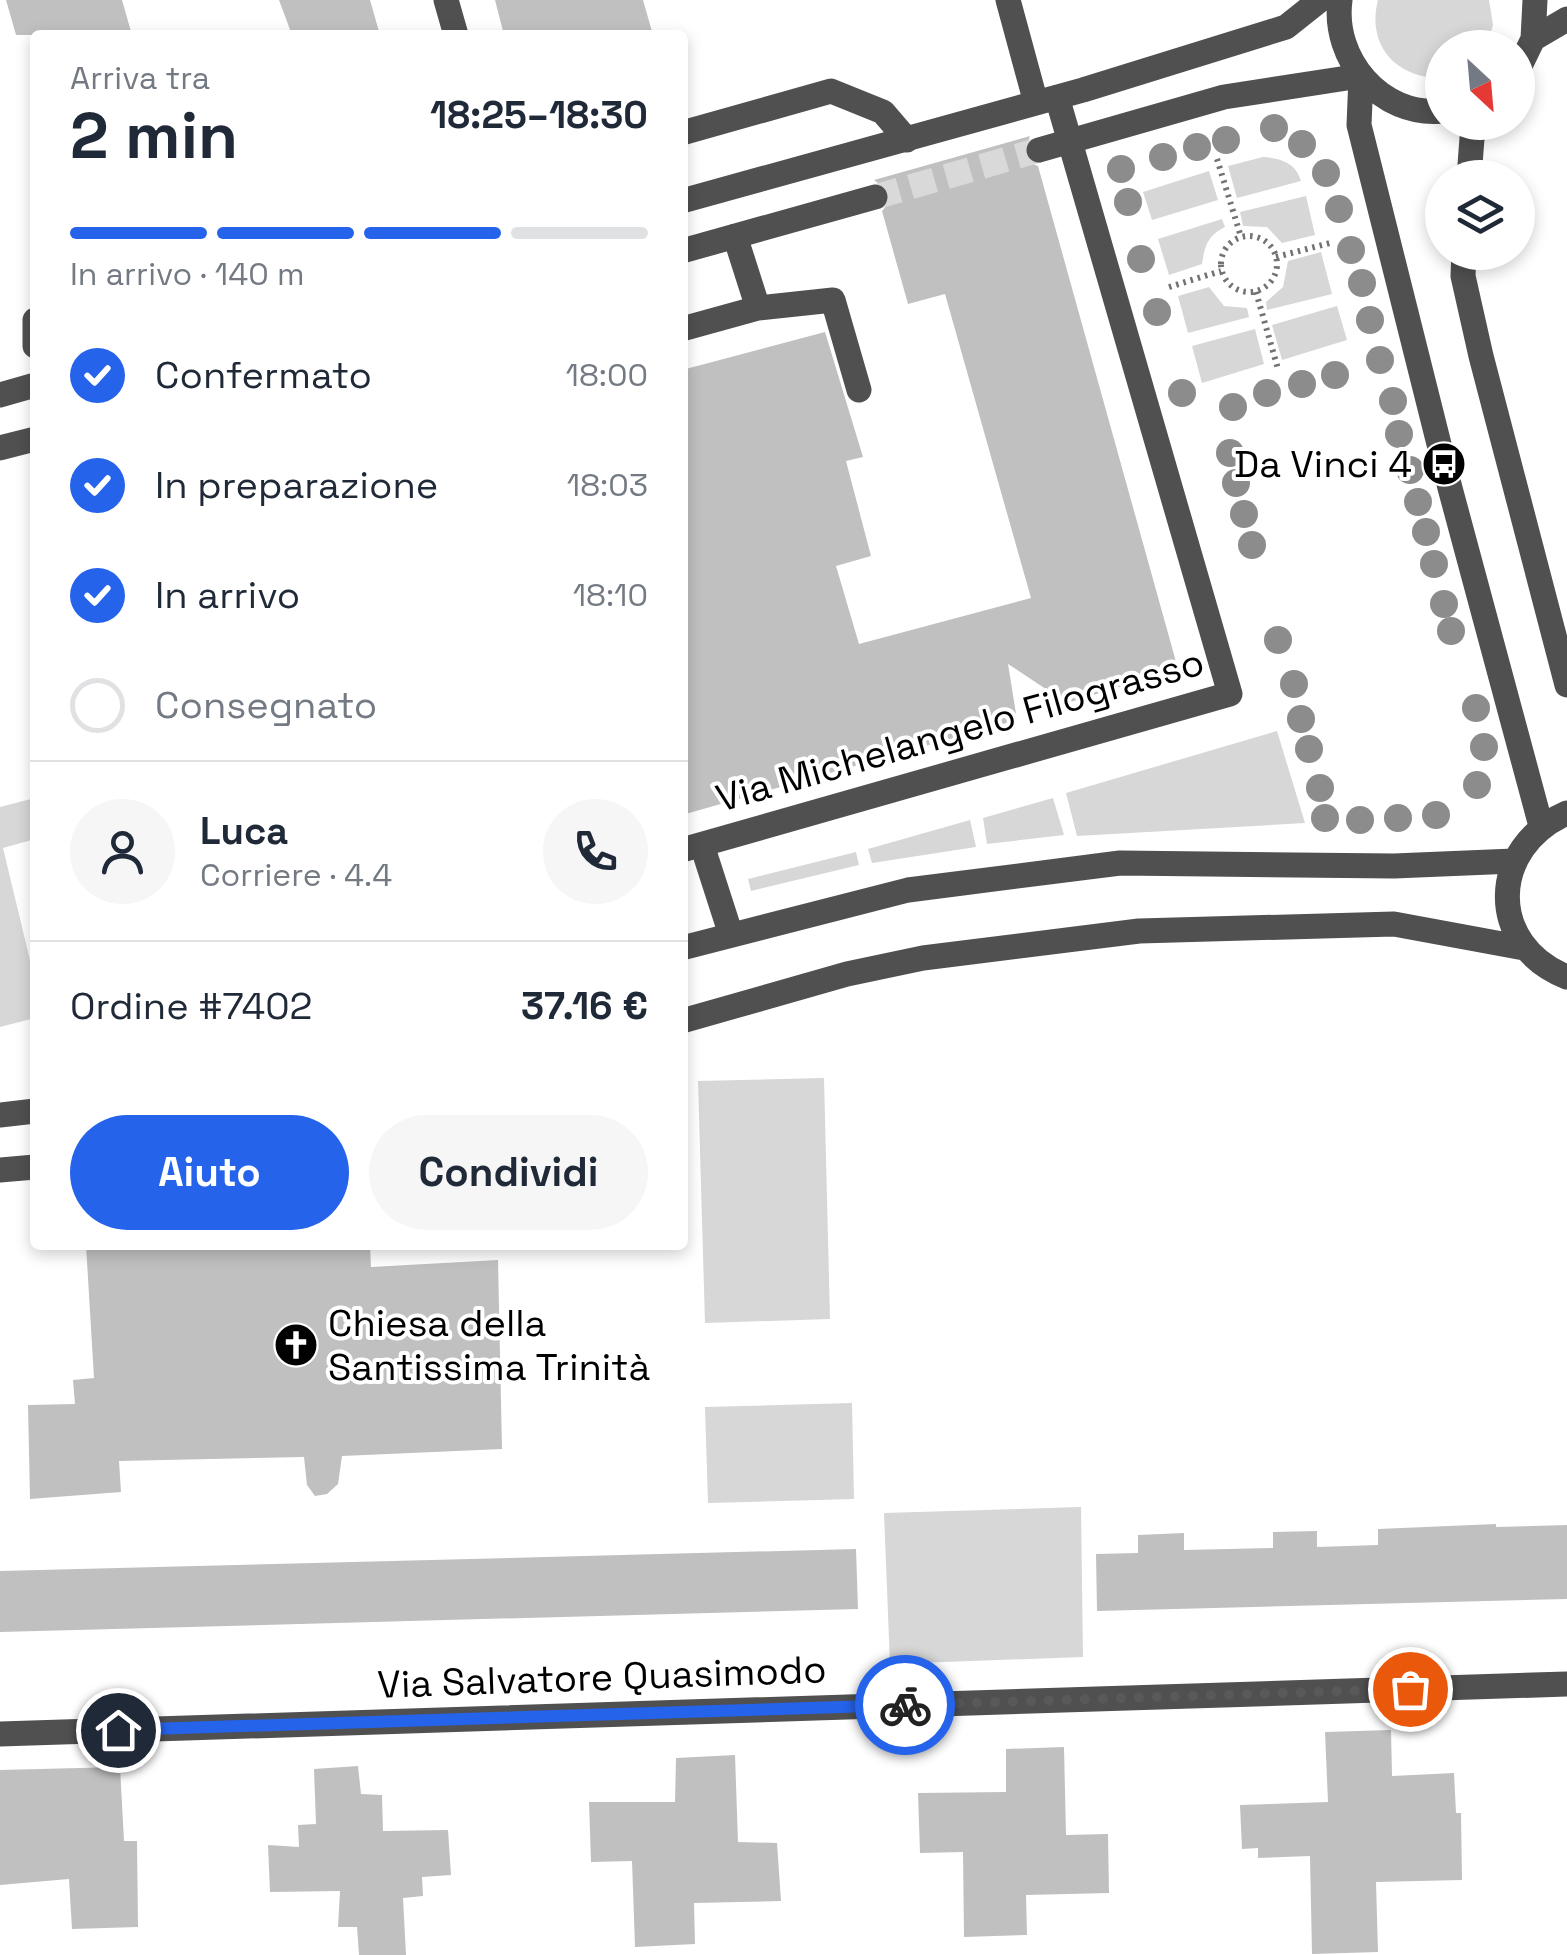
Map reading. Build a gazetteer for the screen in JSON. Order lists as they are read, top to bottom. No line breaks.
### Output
{"streets":{"street":["Via Michelangelo Filograsso","Via Salvatore Quasimodo"]},"places":{"bus stop":["Da Vinci 4"],"church":["Chiesa della Santissima Trinità"]},"north":"bottom right","page":{"heading":["2 min","Arriva tra","18:25–18:30"],"panel":["Luca","Corriere · 4.4","Ordine #7402","37.16 €"],"bar":"In arrivo · 140 m","list":[["Confermato","18:00"],["In preparazione","18:03"],["In arrivo","18:10"],"Consegnato"],"buttons":["Aiuto","Condividi"]}}
